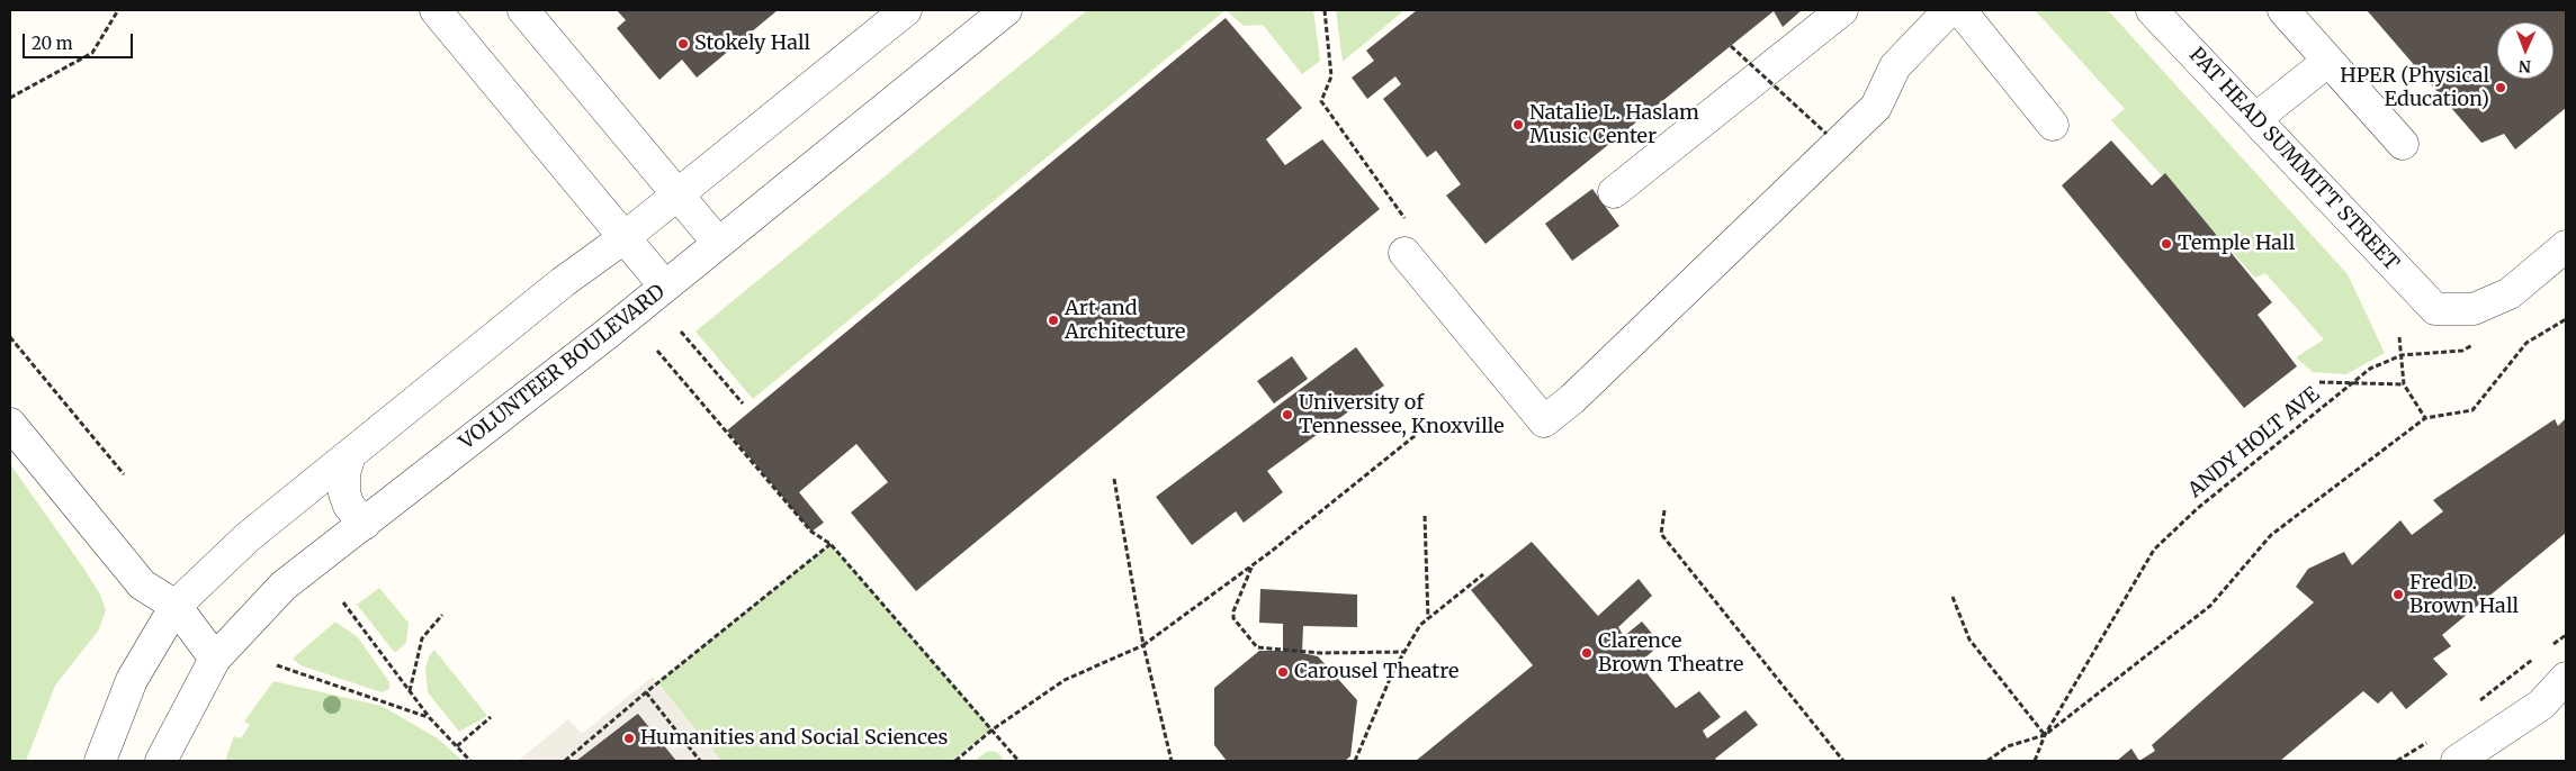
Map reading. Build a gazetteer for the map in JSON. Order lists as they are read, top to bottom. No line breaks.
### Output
{"streets":{"street":["PAT HEAD SUMMITT STREET","VOLUNTEER BOULEVARD"],"path":["ANDY HOLT AVE"]},"places":["Stokely Hall","HPER (Physical Education)","Natalie L. Haslam Music Center","Temple Hall","Art and Architecture","University of Tennessee, Knoxville","Fred D. Brown Hall","Clarence Brown Theatre","Carousel Theatre","Humanities and Social Sciences"],"scale_bar":"20 m","north":"bottom"}
